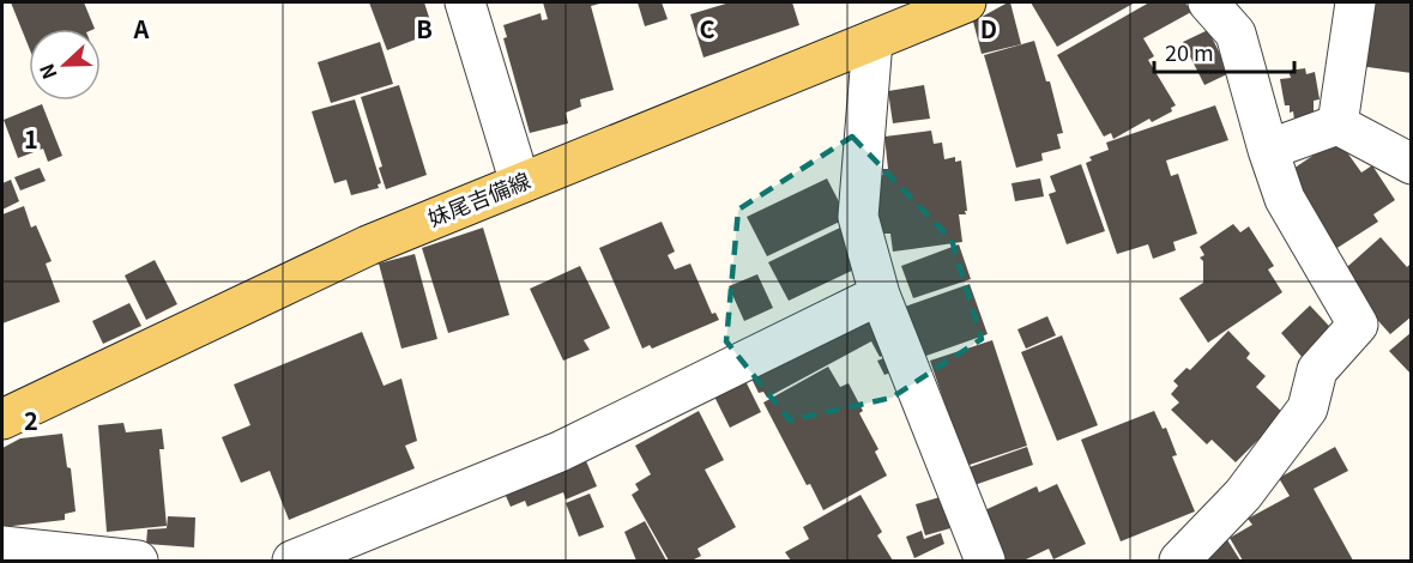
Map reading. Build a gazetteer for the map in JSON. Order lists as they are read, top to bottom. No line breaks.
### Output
{"streets":{"main road":["妹尾吉備線"]},"scale_bar":"20 m","north":"left","grid":{"columns":["A","B","C","D"],"rows":["1","2"]}}
